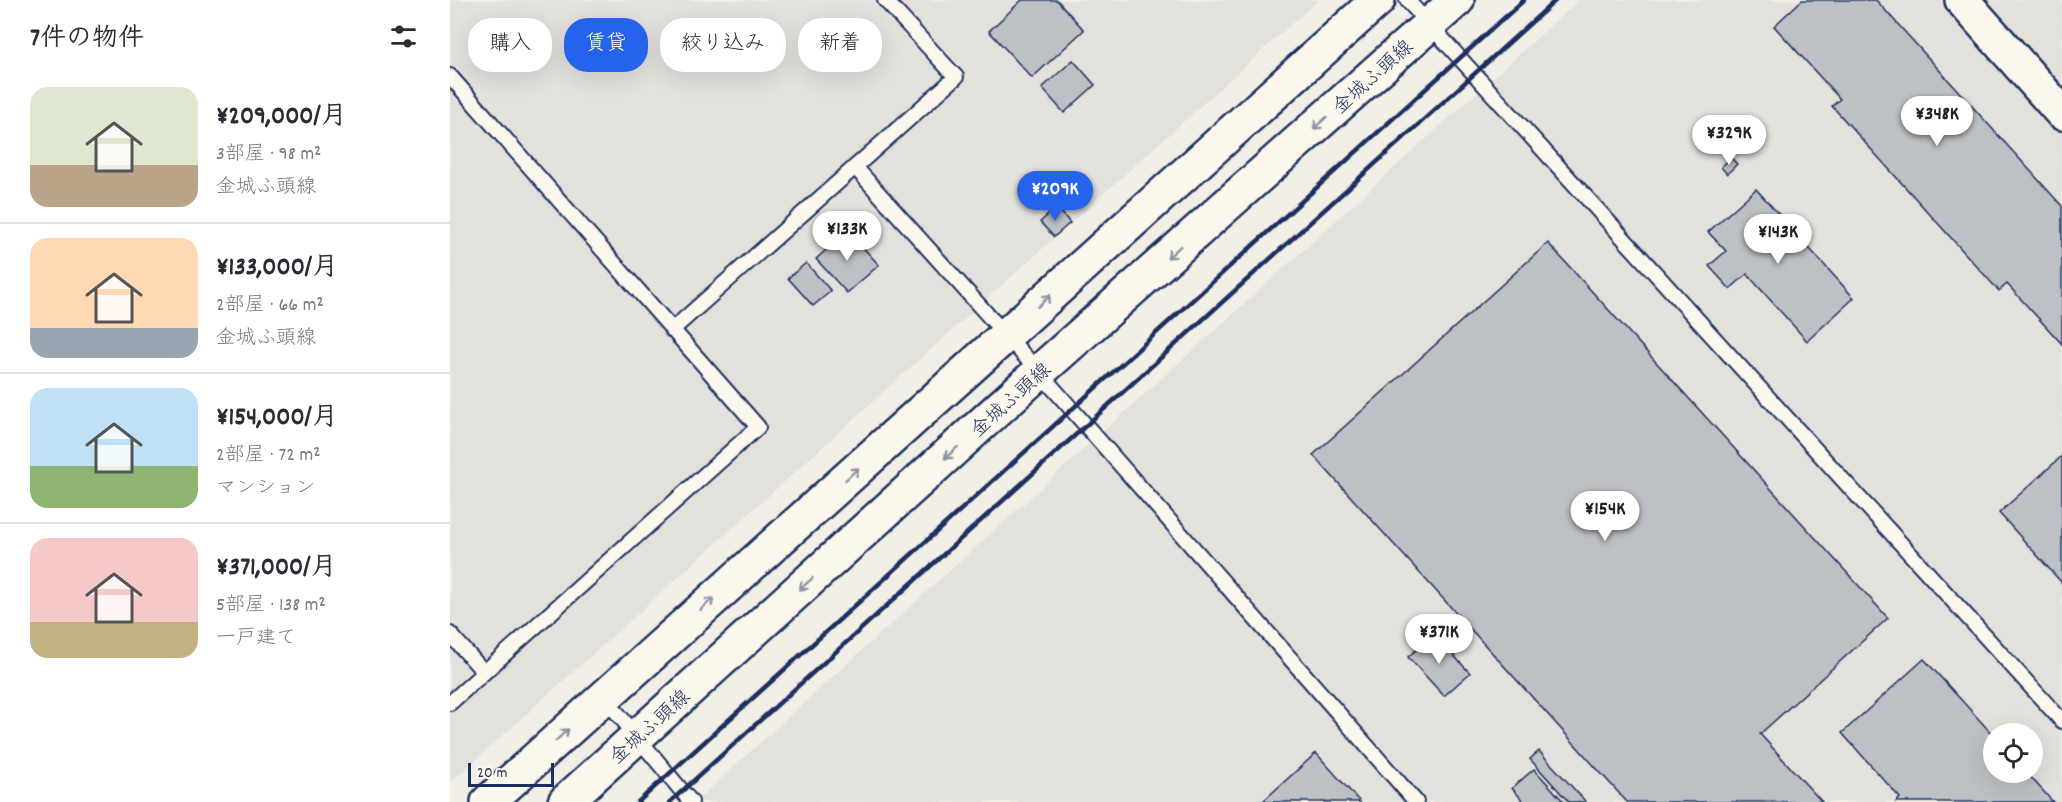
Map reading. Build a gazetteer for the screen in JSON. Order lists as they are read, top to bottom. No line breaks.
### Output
{"streets":{"main road":["金城ふ頭線"]},"scale_bar":"20 m","page":{"heading":"7件の物件","chip":["購入","賃貸","絞り込み","新着"],"list":[{"name":"¥209,000/月","note":"3部屋 · 98 m² · 金城ふ頭線"},{"name":"¥133,000/月","note":"2部屋 · 66 m² · 金城ふ頭線"},{"name":"¥154,000/月","note":"2部屋 · 72 m² · マンション"},{"name":"¥371,000/月","note":"5部屋 · 138 m² · 一戸建て"}],"price":["¥348K","¥329K","¥209K","¥133K","¥143K","¥154K","¥371K"],"scale":"20 m"}}
